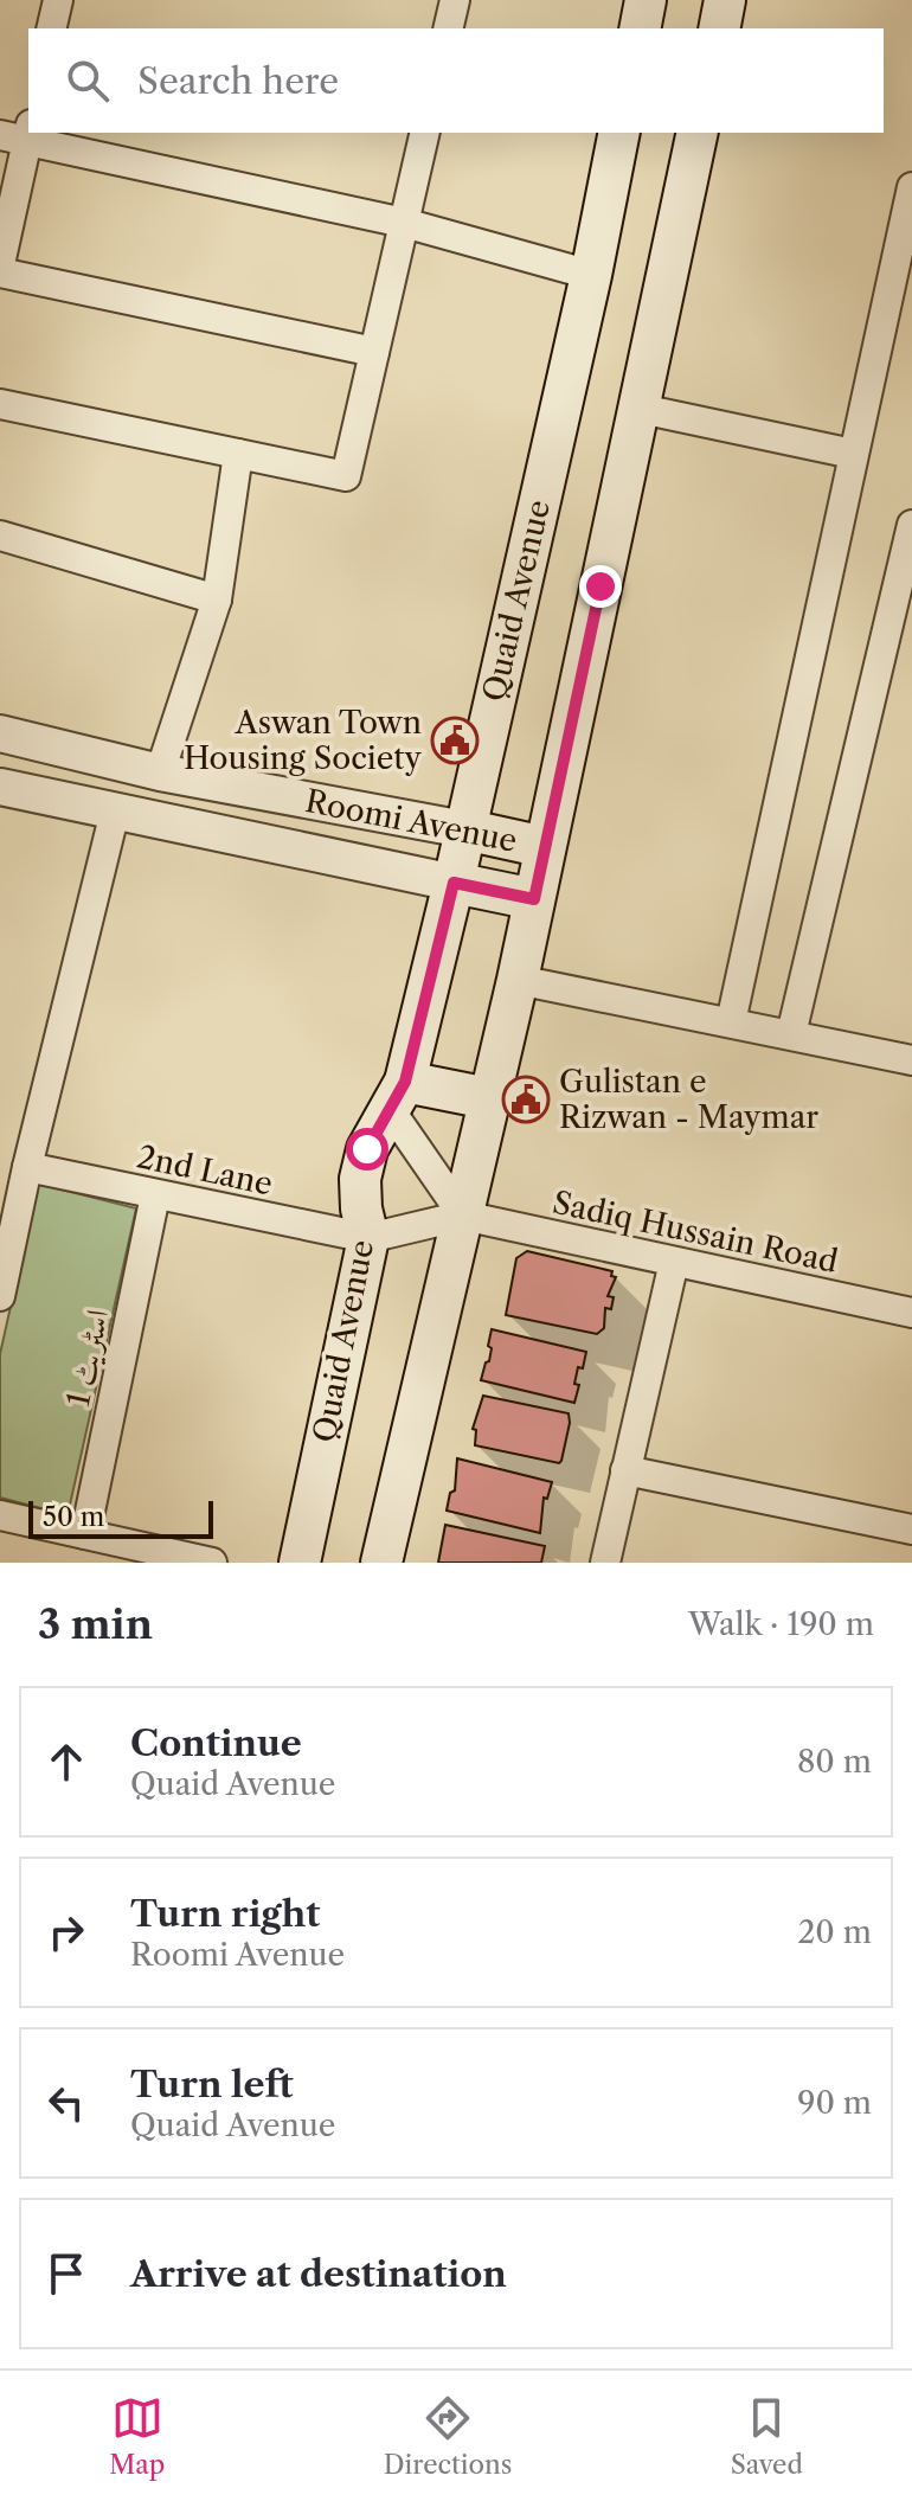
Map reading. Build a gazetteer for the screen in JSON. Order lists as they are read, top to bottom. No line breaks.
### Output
{"streets":{"main road":["Quaid Avenue","Roomi Avenue"],"street":["2nd Lane","Sadiq Hussain Road","اسٹریٹ 1"]},"crossings":[["Quaid Avenue","Roomi Avenue"],["Quaid Avenue","2nd Lane"],["Quaid Avenue","Sadiq Hussain Road"],["2nd Lane","Sadiq Hussain Road"],["2nd Lane","اسٹریٹ 1"]],"places":{"public building":["Aswan Town Housing Society","Gulistan e Rizwan - Maymar"]},"scale_bar":"50 m","page":{"search":"Search here","scale":"50 m","heading":["3 min","Walk · 190 m"],"list":[["Continue","Quaid Avenue","80 m"],["Turn right","Roomi Avenue","20 m"],["Turn left","Quaid Avenue","90 m"],"Arrive at destination"],"nav":["Map","Directions","Saved"]}}
